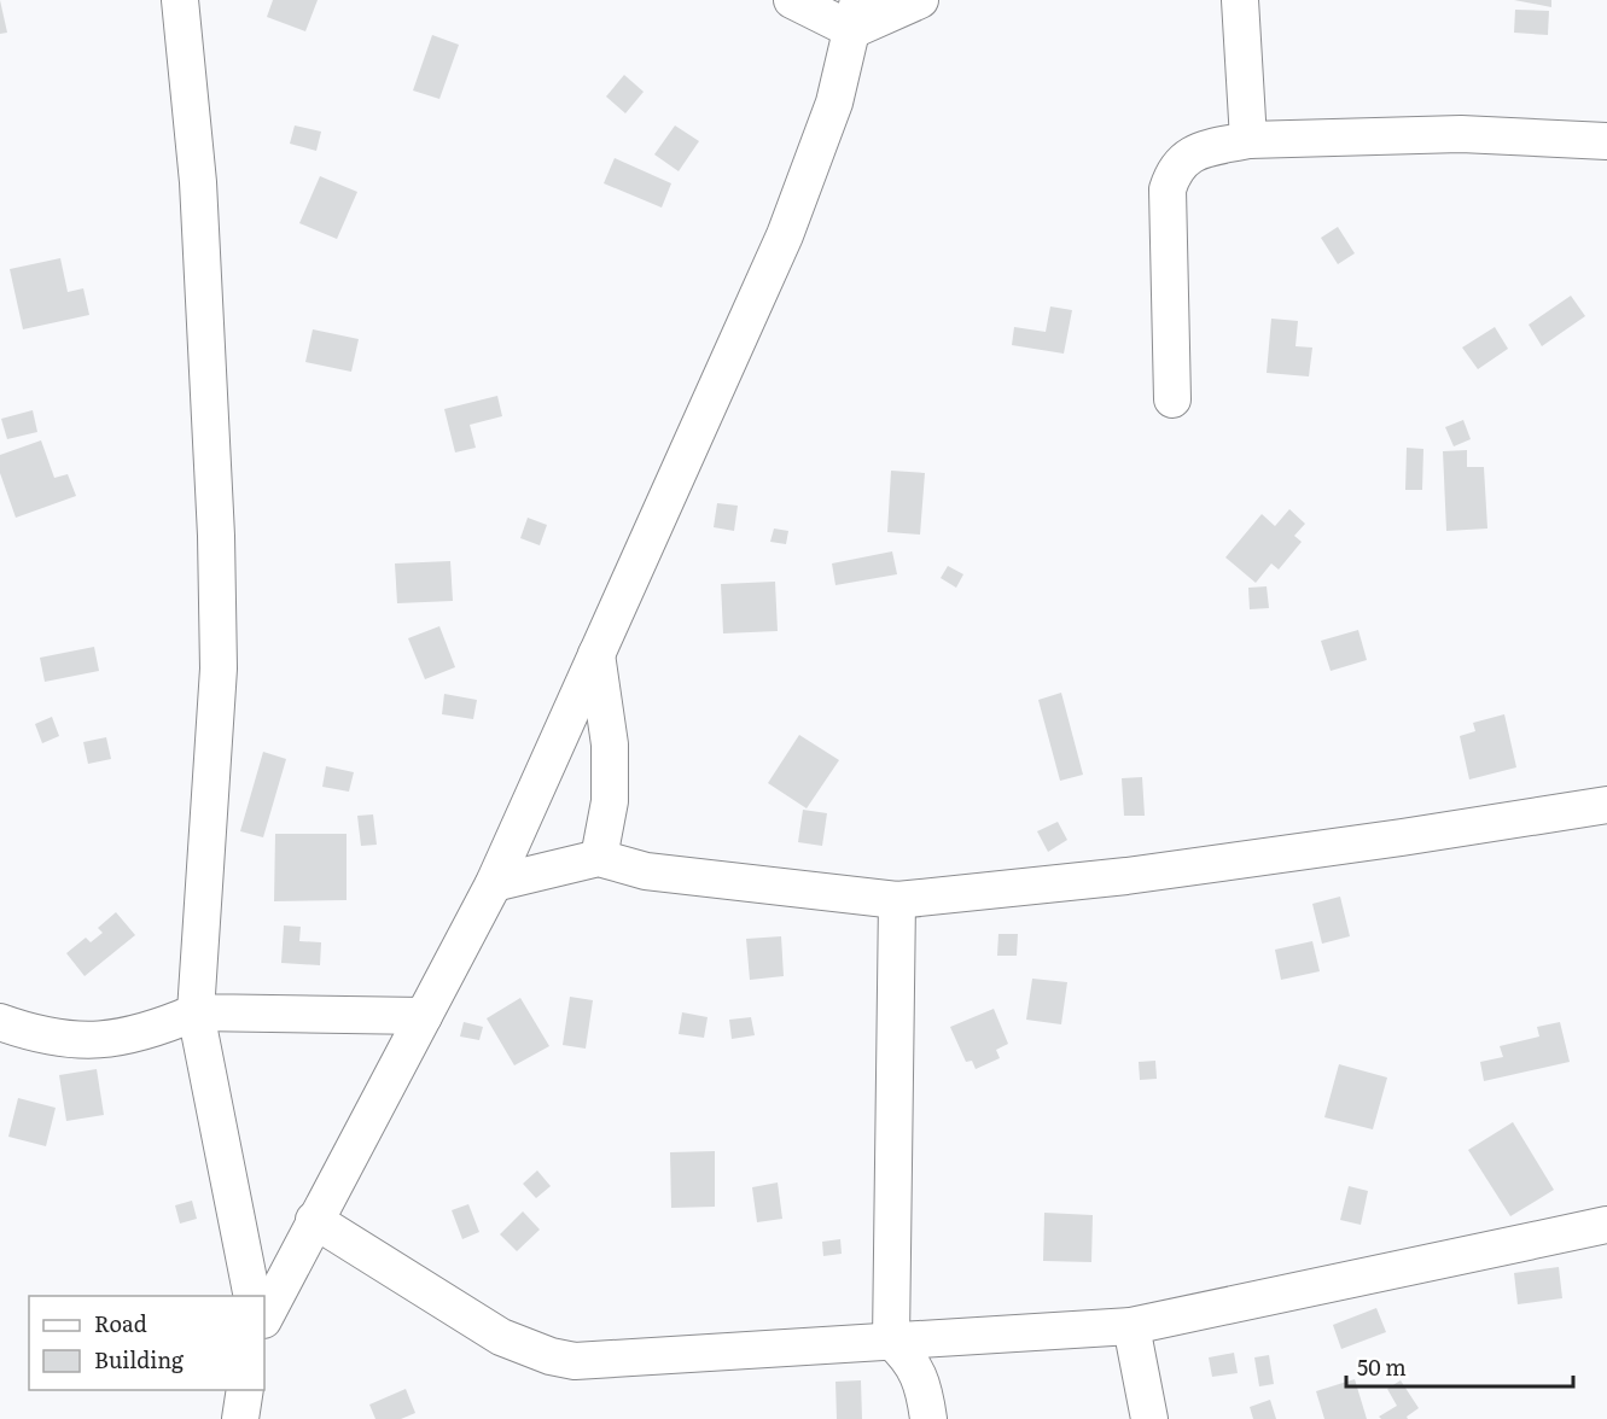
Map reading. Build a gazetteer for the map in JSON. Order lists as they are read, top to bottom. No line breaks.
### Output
{"legend":["Road","Building"],"scale_bar":"50 m"}
